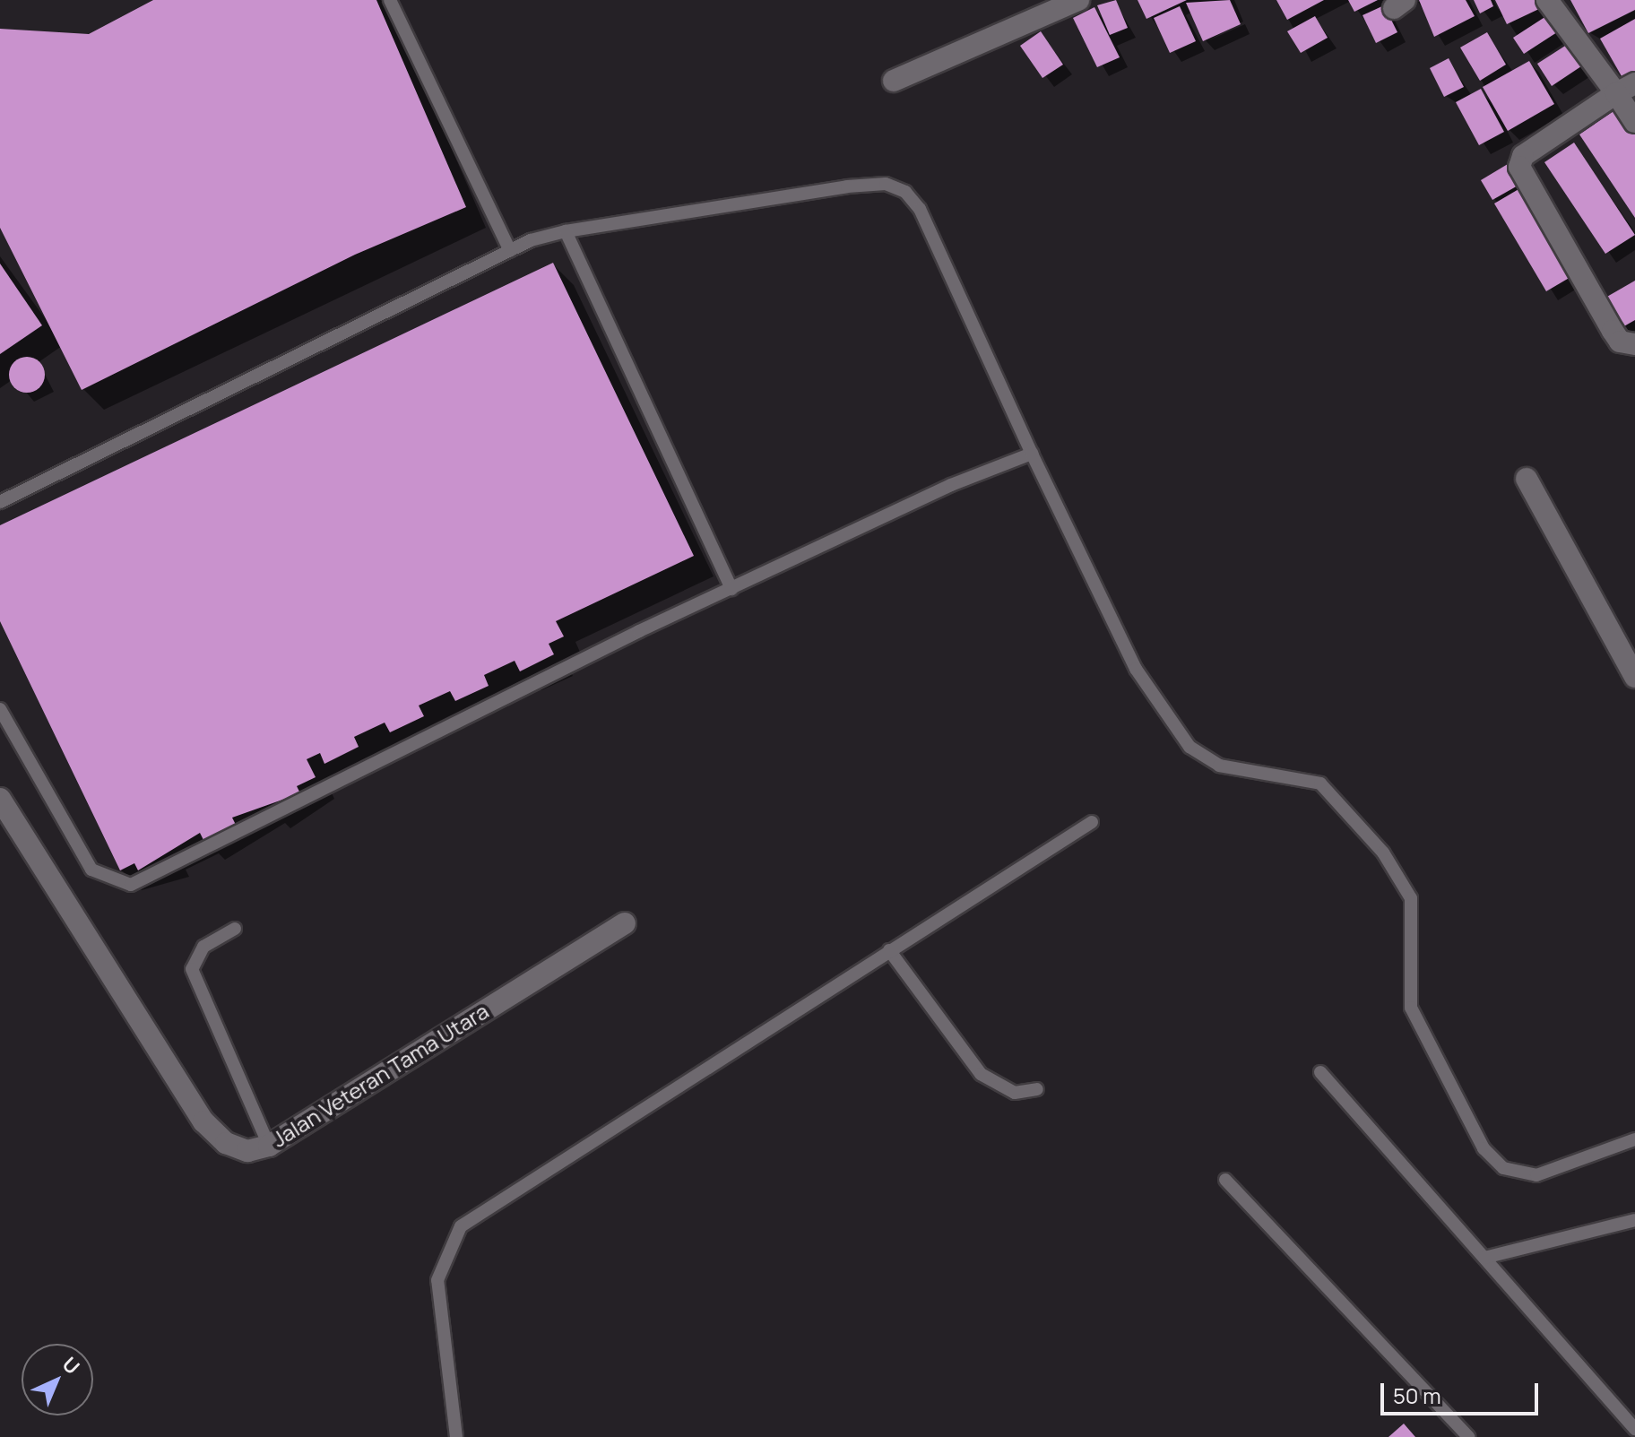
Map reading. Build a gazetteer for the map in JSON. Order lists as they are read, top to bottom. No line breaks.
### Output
{"streets":{"street":["Jalan Veteran Tama Utara"]},"scale_bar":"50 m","north":"top right"}
